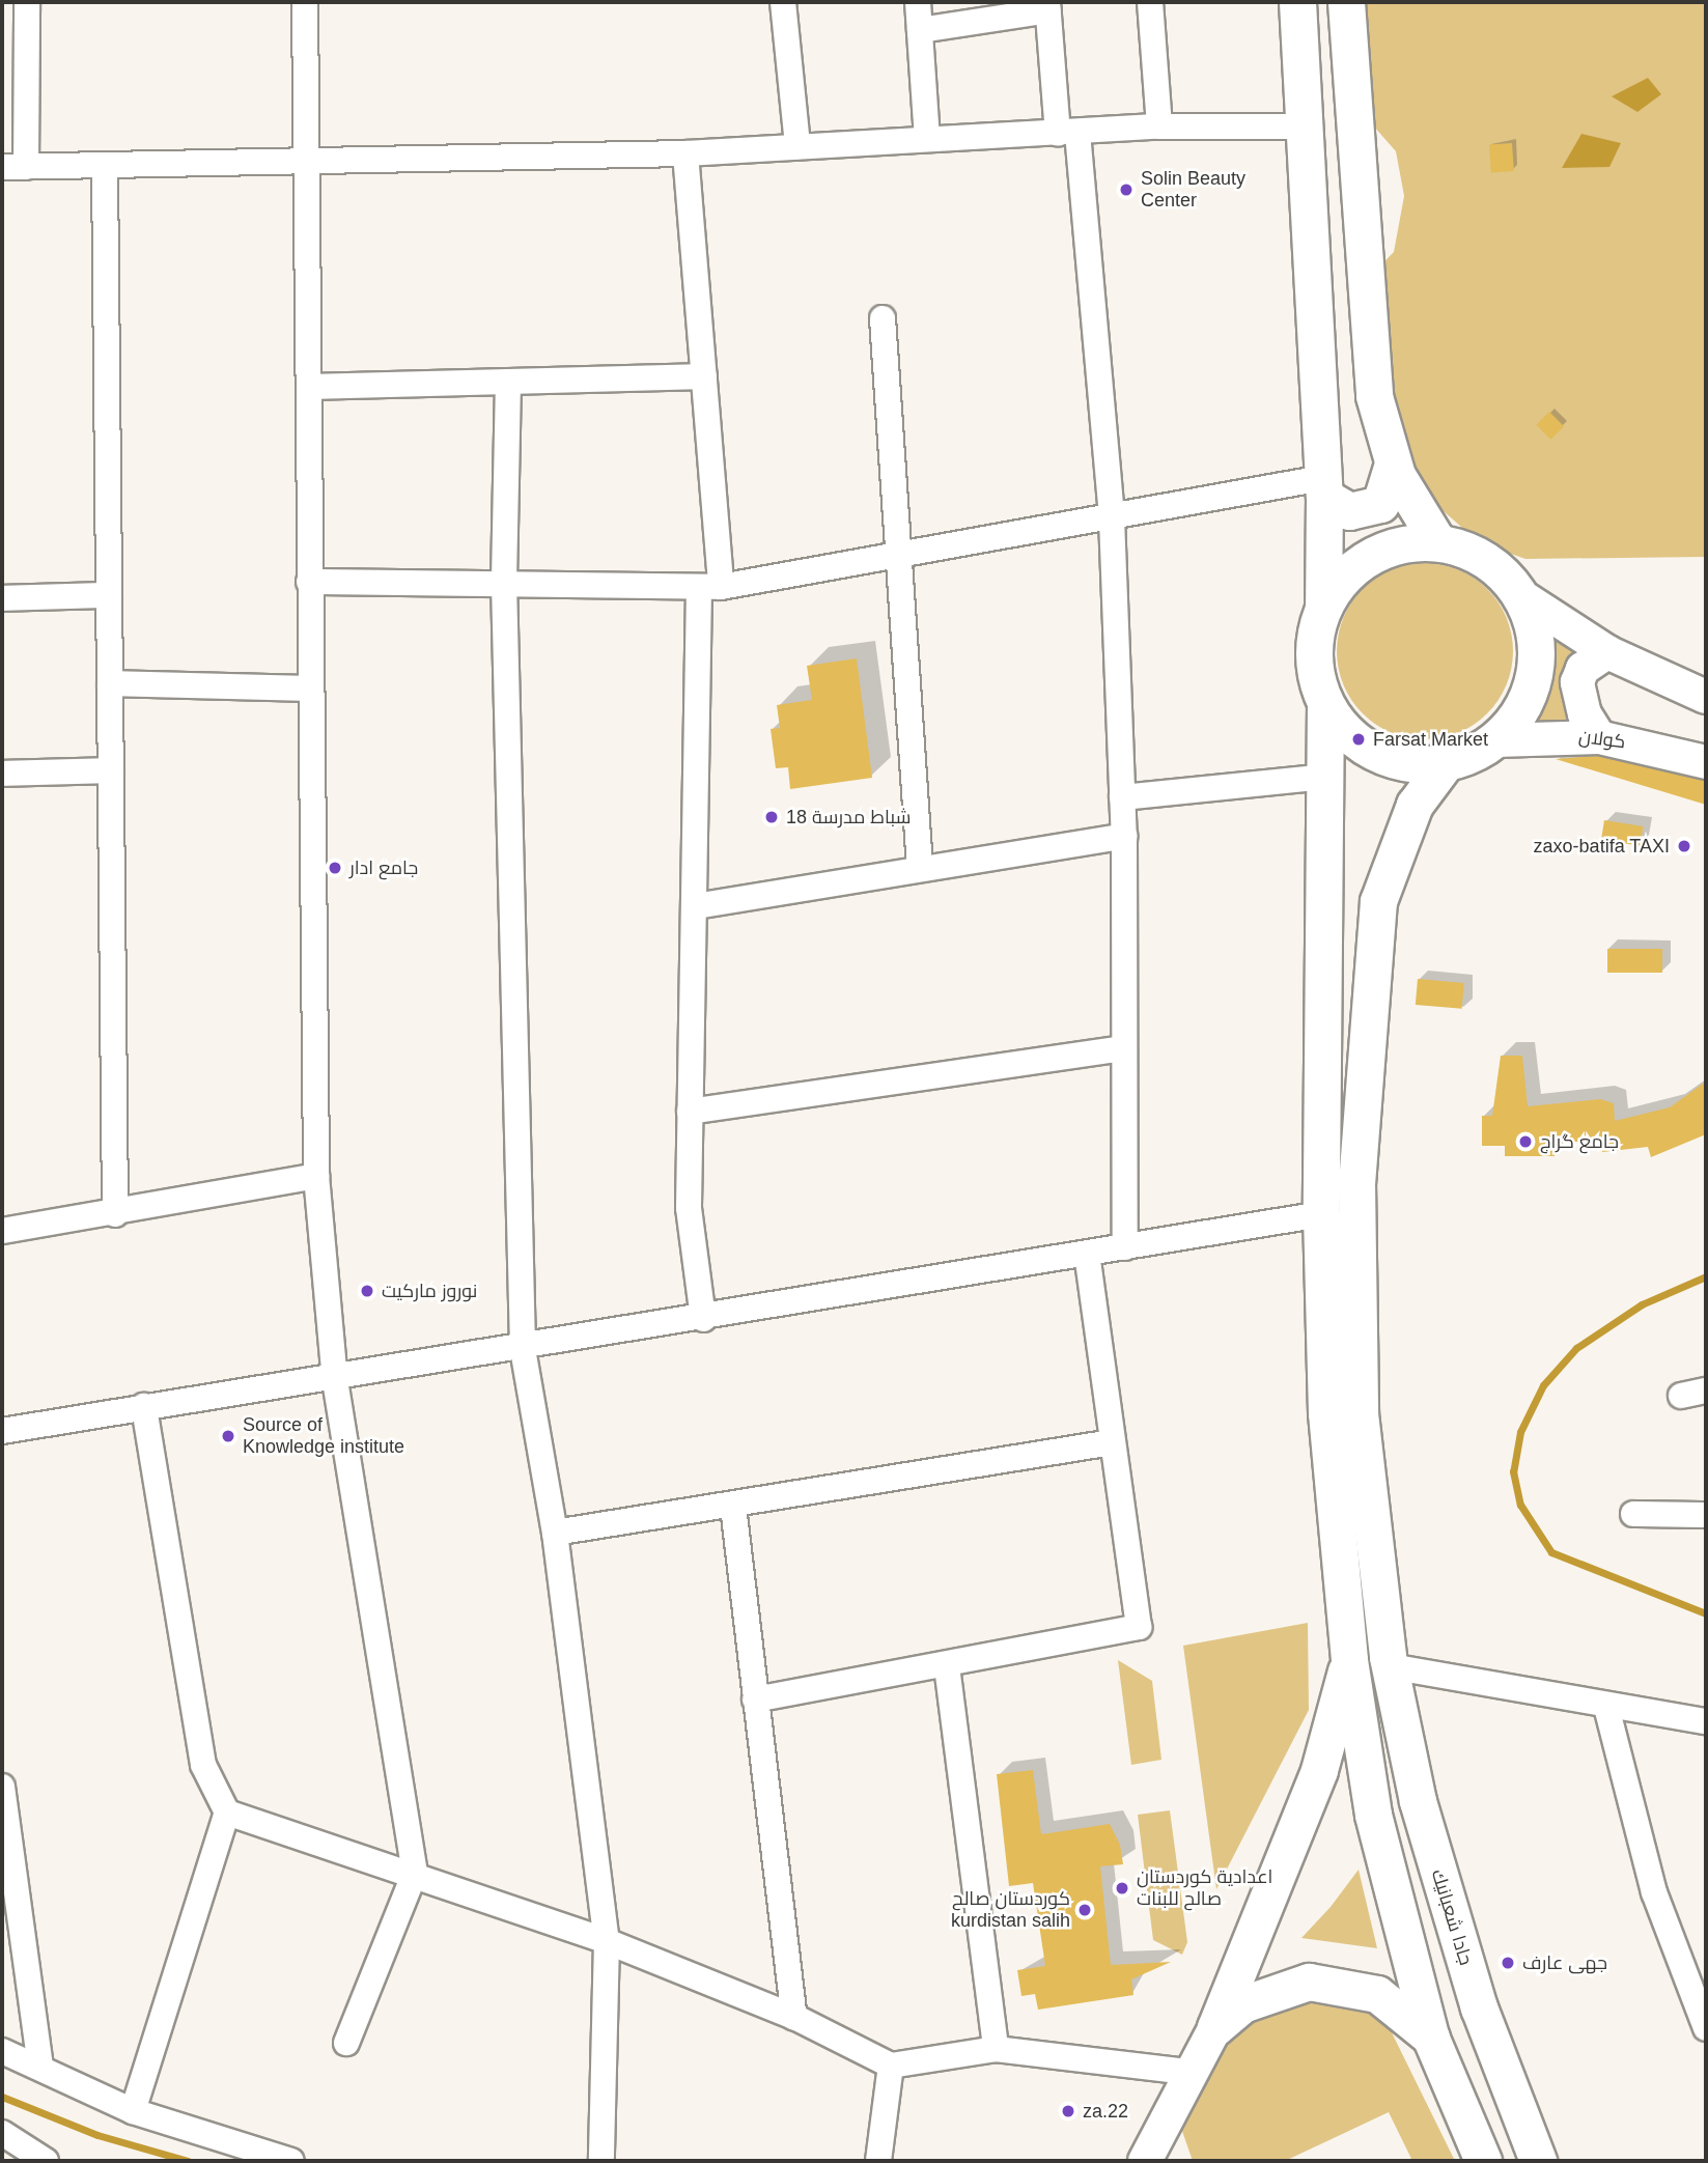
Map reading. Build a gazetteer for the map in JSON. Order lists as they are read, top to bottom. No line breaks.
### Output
{"streets":{"highway":["جادا شعبانيك"],"main road":["كولان"]},"crossings":[["كولان","جادا شعبانيك"]],"places":["Solin Beauty Center","Farsat Market","18 شباط مدرسة","zaxo-batifa TAXI","جامع ادار","جامع گراج","نوروز ماركيت","Source of Knowledge institute","اعدادية كوردستان صالح للبنات","كوردستان صالح kurdistan salih","جهى عارف","za.22"]}
